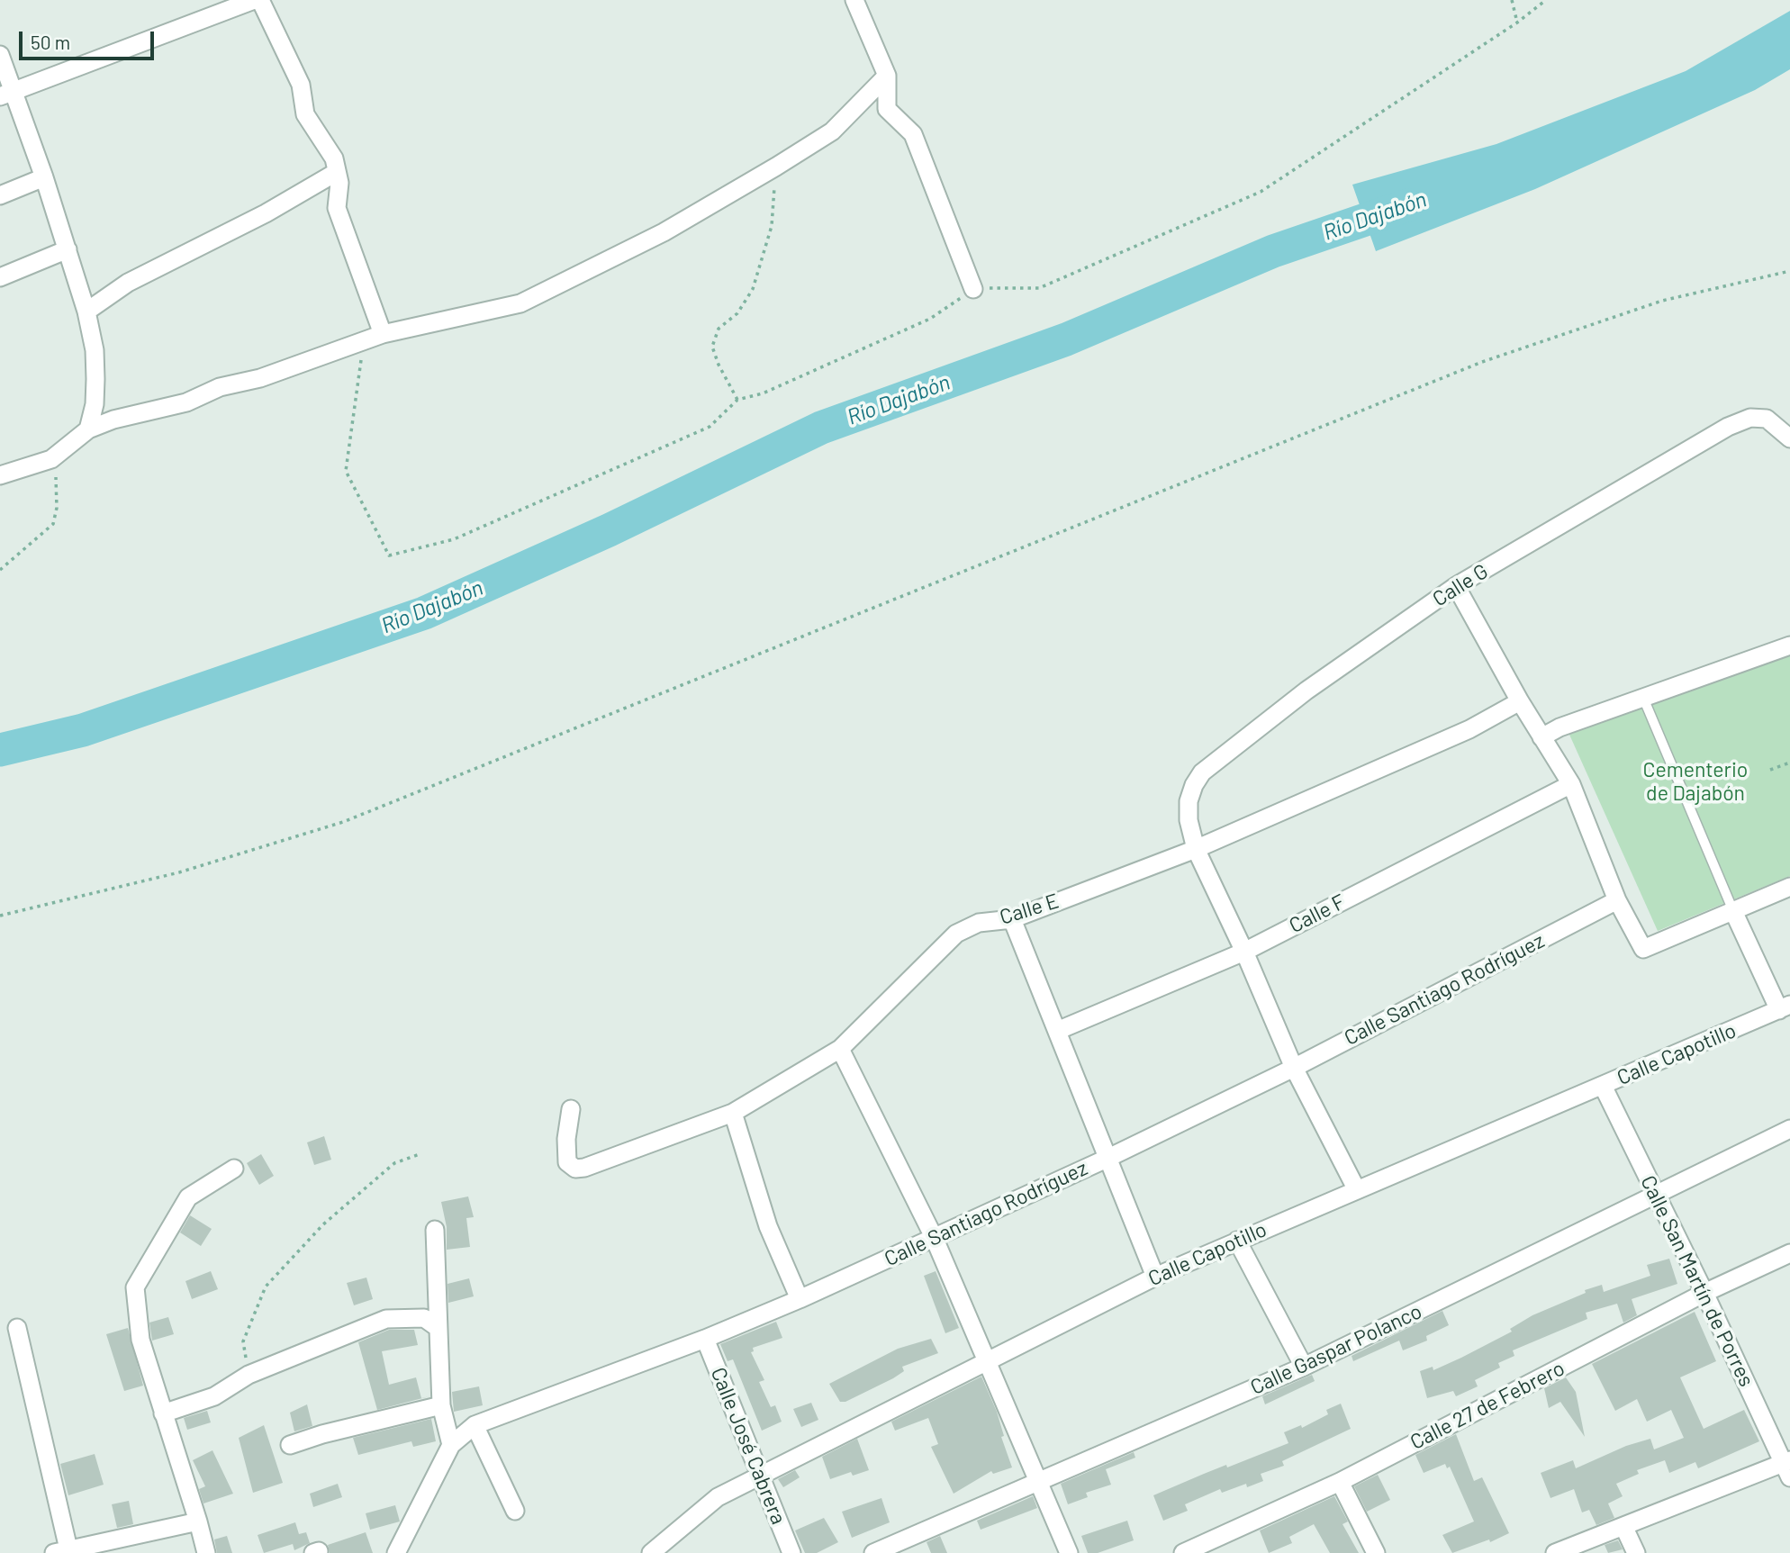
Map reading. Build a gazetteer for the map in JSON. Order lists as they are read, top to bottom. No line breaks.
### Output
{"streets":{"street":["Calle G","Calle E","Calle F","Calle Santiago Rodríguez","Calle Capotillo","Calle San Martín de Porres","Calle Gaspar Polanco","Calle 27 de Febrero","Calle José Cabrera"]},"crossings":[["Calle G","Calle E"],["Calle Santiago Rodríguez","Calle José Cabrera"],["Calle Capotillo","Calle San Martín de Porres"],["Calle Capotillo","Calle José Cabrera"],["Calle San Martín de Porres","Calle Gaspar Polanco"],["Calle San Martín de Porres","Calle 27 de Febrero"]],"water":["Río Dajabón"],"parks":["Cementerio de Dajabón"],"scale_bar":"50 m"}
